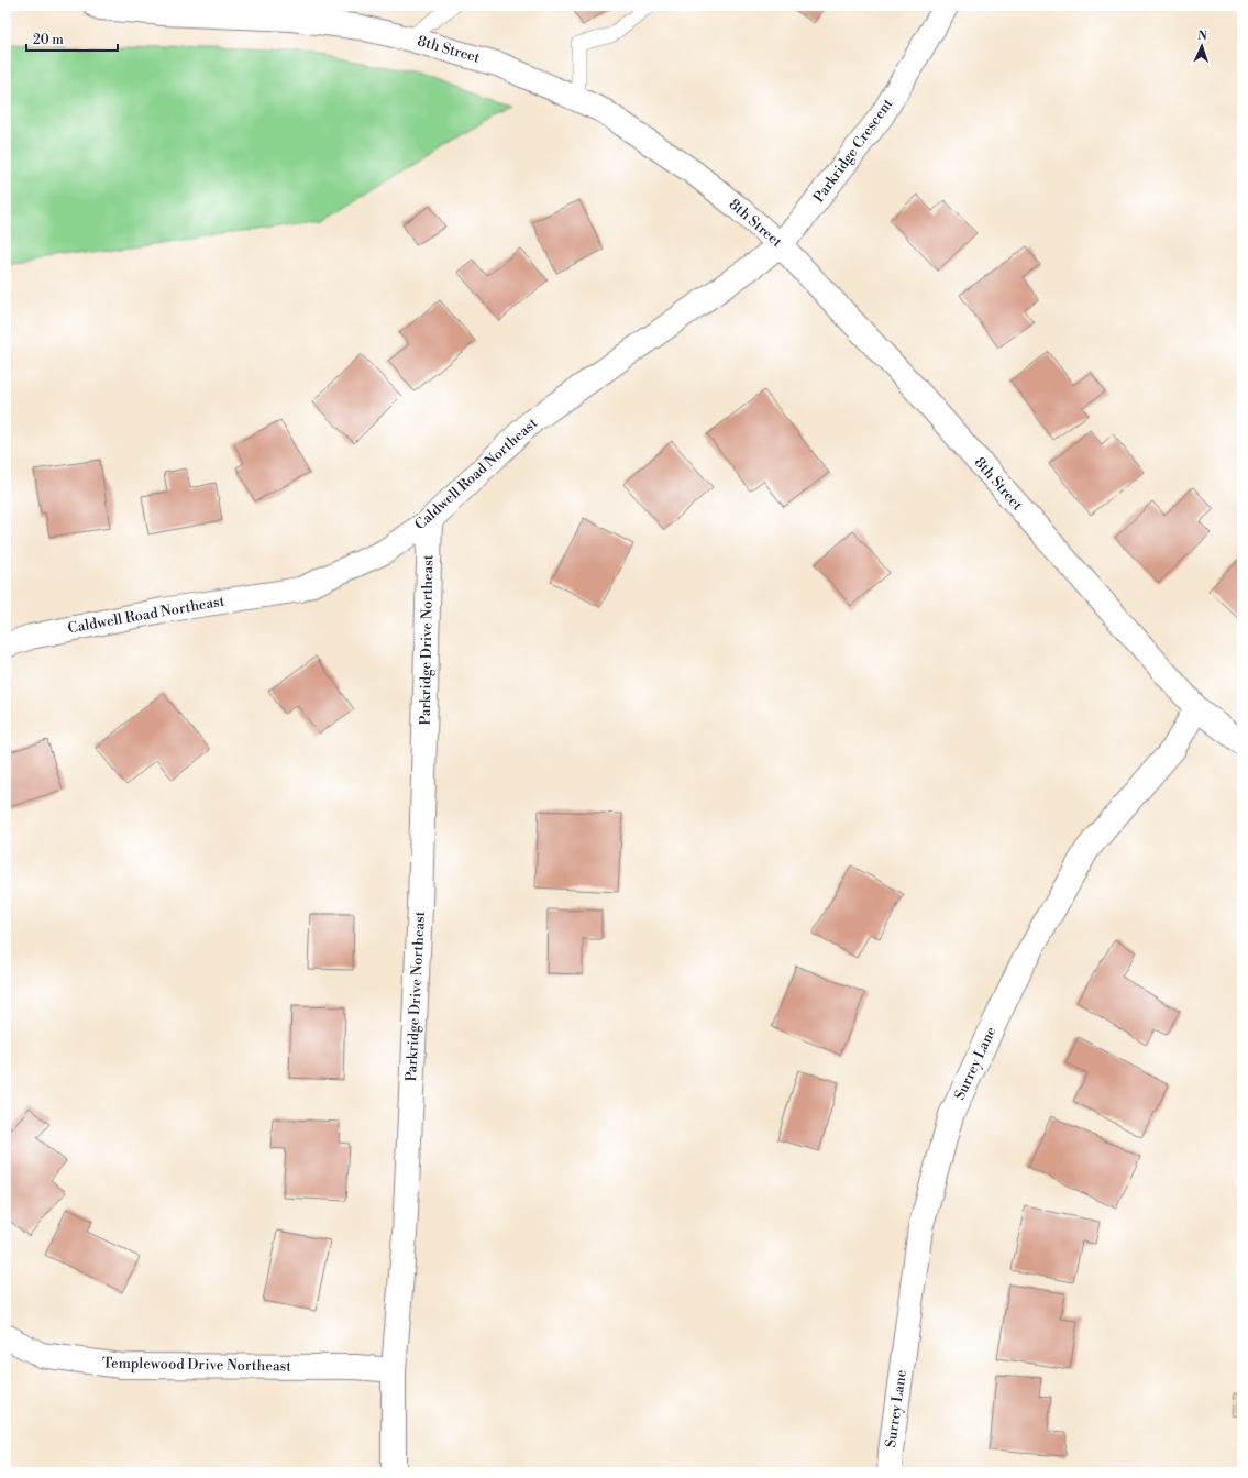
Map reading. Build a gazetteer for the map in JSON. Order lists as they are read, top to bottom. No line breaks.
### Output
{"streets":{"street":["8th Street","Parkridge Crescent","Caldwell Road Northeast","Parkridge Drive Northeast","Surrey Lane","Templewood Drive Northeast"]},"crossings":[["8th Street","Parkridge Crescent"],["8th Street","Caldwell Road Northeast"],["8th Street","Surrey Lane"],["Parkridge Crescent","Caldwell Road Northeast"],["Caldwell Road Northeast","Parkridge Drive Northeast"],["Parkridge Drive Northeast","Templewood Drive Northeast"]],"scale_bar":"20 m","north":"top"}
